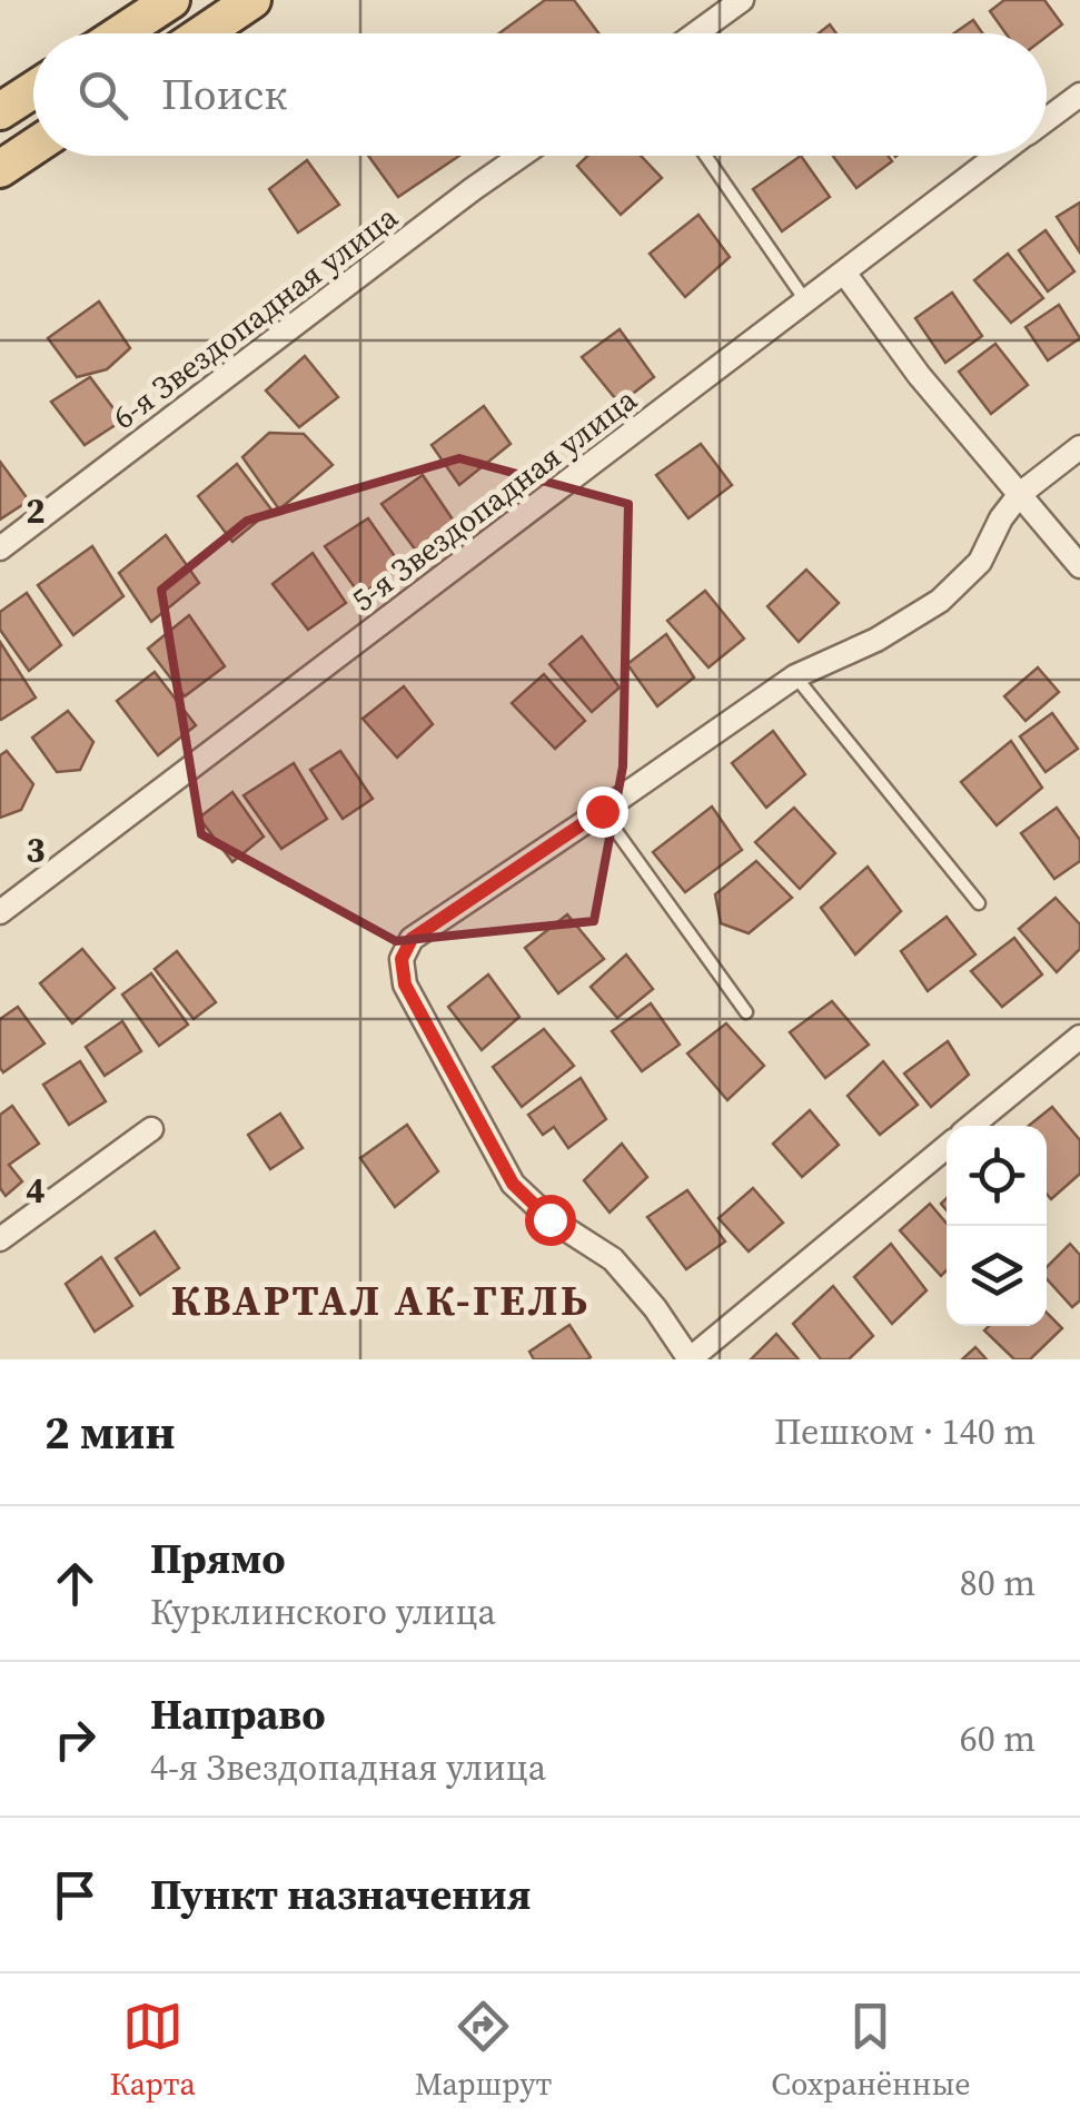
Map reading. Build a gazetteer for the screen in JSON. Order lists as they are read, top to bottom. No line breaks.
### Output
{"streets":{"street":["6-я Звездопадная улица","5-я Звездопадная улица"]},"districts":["КВАРТАЛ АК-ГЕЛЬ"],"page":{"search":"Поиск","heading":["2 мин","Пешком · 140 m"],"list":[["Прямо","Курклинского улица","80 m"],["Направо","4-я Звездопадная улица","60 m"],"Пункт назначения"],"nav":["Карта","Маршрут","Сохранённые"]},"grid":{"rows":["2","3","4"]}}
